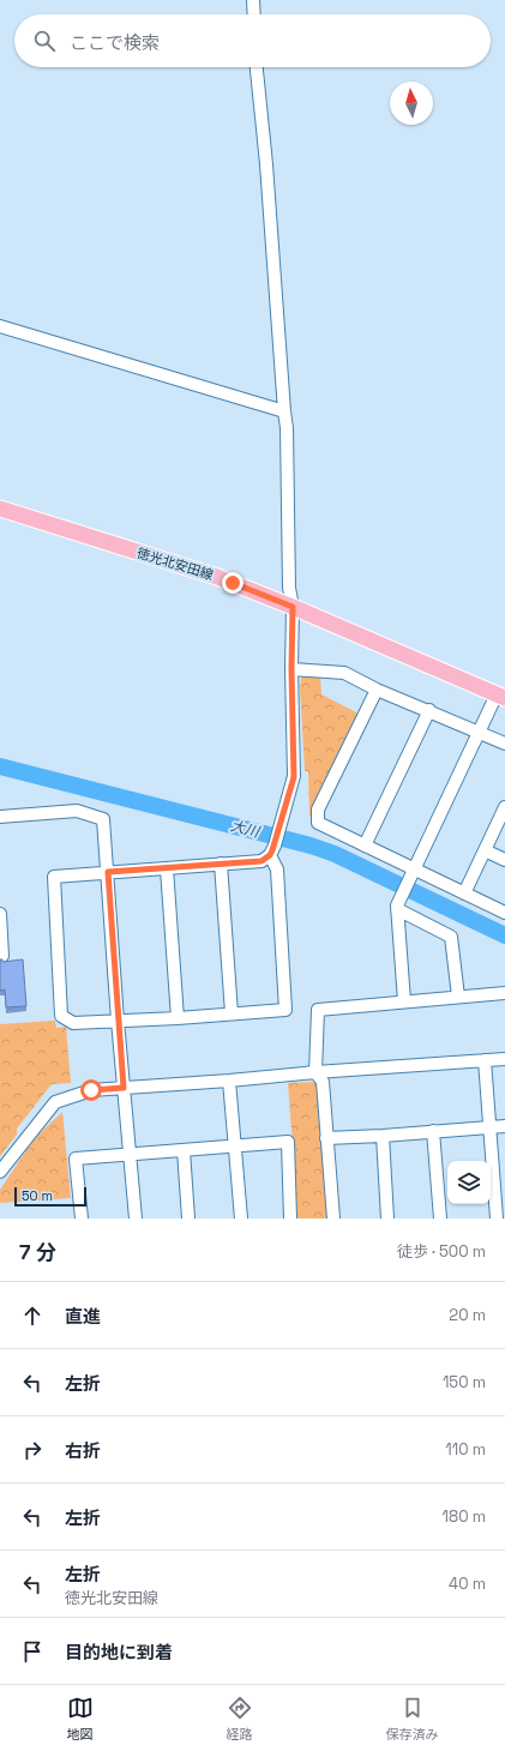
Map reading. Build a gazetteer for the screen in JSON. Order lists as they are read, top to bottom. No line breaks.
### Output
{"streets":{"main road":["徳光北安田線"]},"water":["大川"],"scale_bar":"50 m","north":"top","page":{"search":"ここで検索","scale":"50 m","heading":["7 分","徒歩 · 500 m"],"list":[["直進","20 m"],["左折","150 m"],["右折","110 m"],["左折","180 m"],["左折","徳光北安田線","40 m"],"目的地に到着"],"nav":["地図","経路","保存済み"]}}
